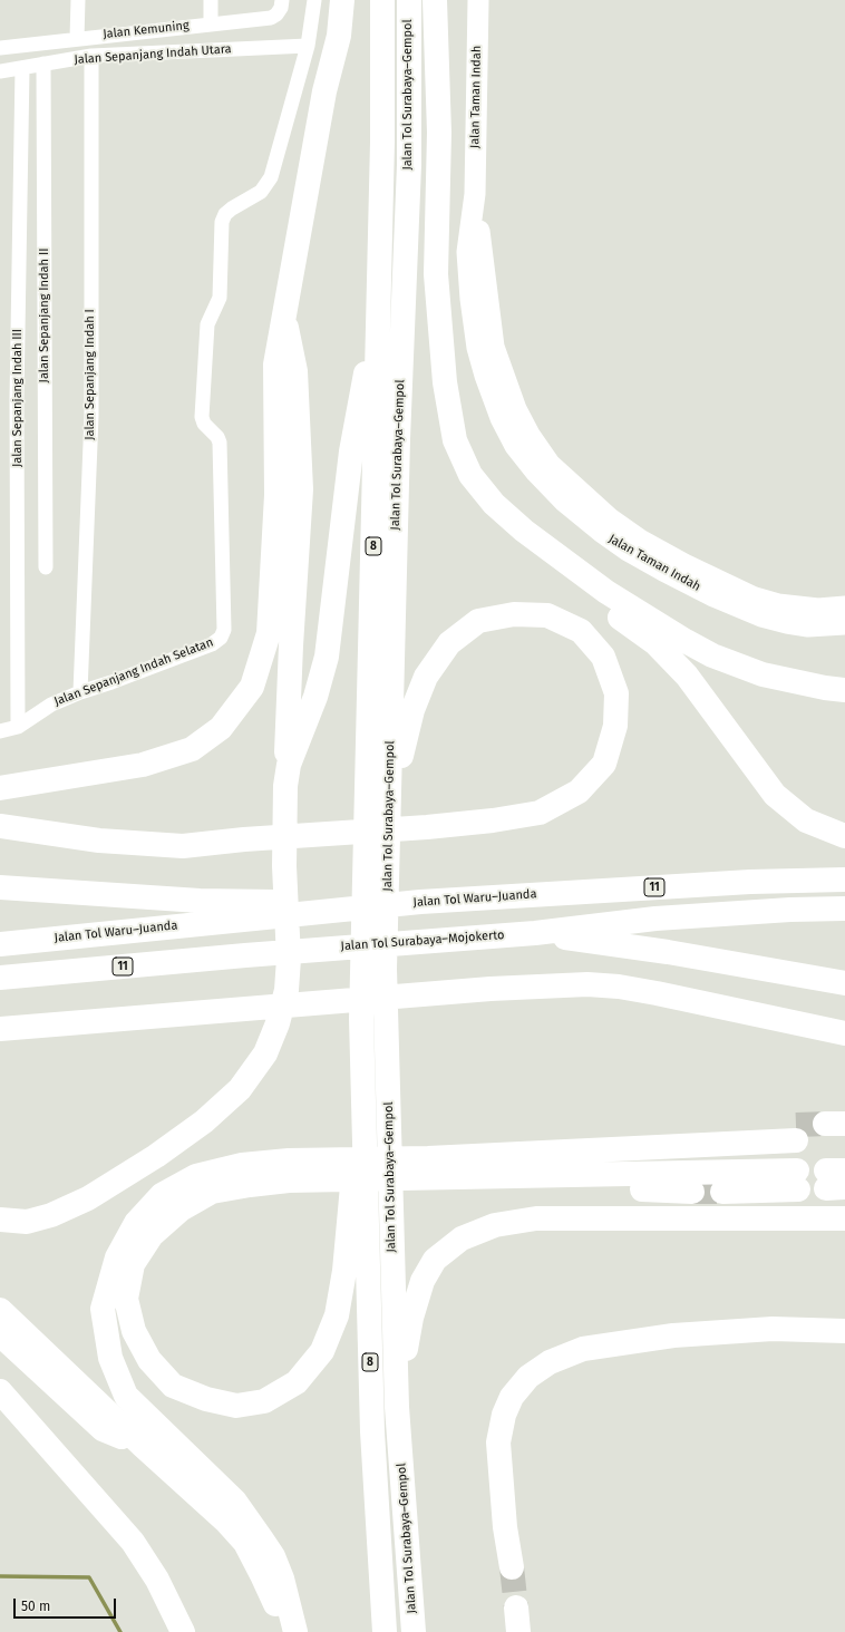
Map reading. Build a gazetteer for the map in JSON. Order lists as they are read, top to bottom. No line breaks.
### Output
{"streets":{"highway":["Jalan Tol Surabaya–Gempol","8","11","Jalan Tol Waru–Juanda","Jalan Tol Surabaya–Mojokerto"],"street":["Jalan Kemuning","Jalan Sepanjang Indah Utara","Jalan Taman Indah","Jalan Sepanjang Indah II","Jalan Sepanjang Indah I","Jalan Sepanjang Indah III","Jalan Sepanjang Indah Selatan"]},"crossings":[["Jalan Sepanjang Indah Utara","Jalan Sepanjang Indah II"],["Jalan Sepanjang Indah Utara","Jalan Sepanjang Indah I"],["Jalan Sepanjang Indah Utara","Jalan Sepanjang Indah III"],["Jalan Sepanjang Indah Utara","Jalan Sepanjang Indah Selatan"],["Jalan Sepanjang Indah I","Jalan Sepanjang Indah Selatan"],["Jalan Sepanjang Indah III","Jalan Sepanjang Indah Selatan"]],"scale_bar":"50 m"}
